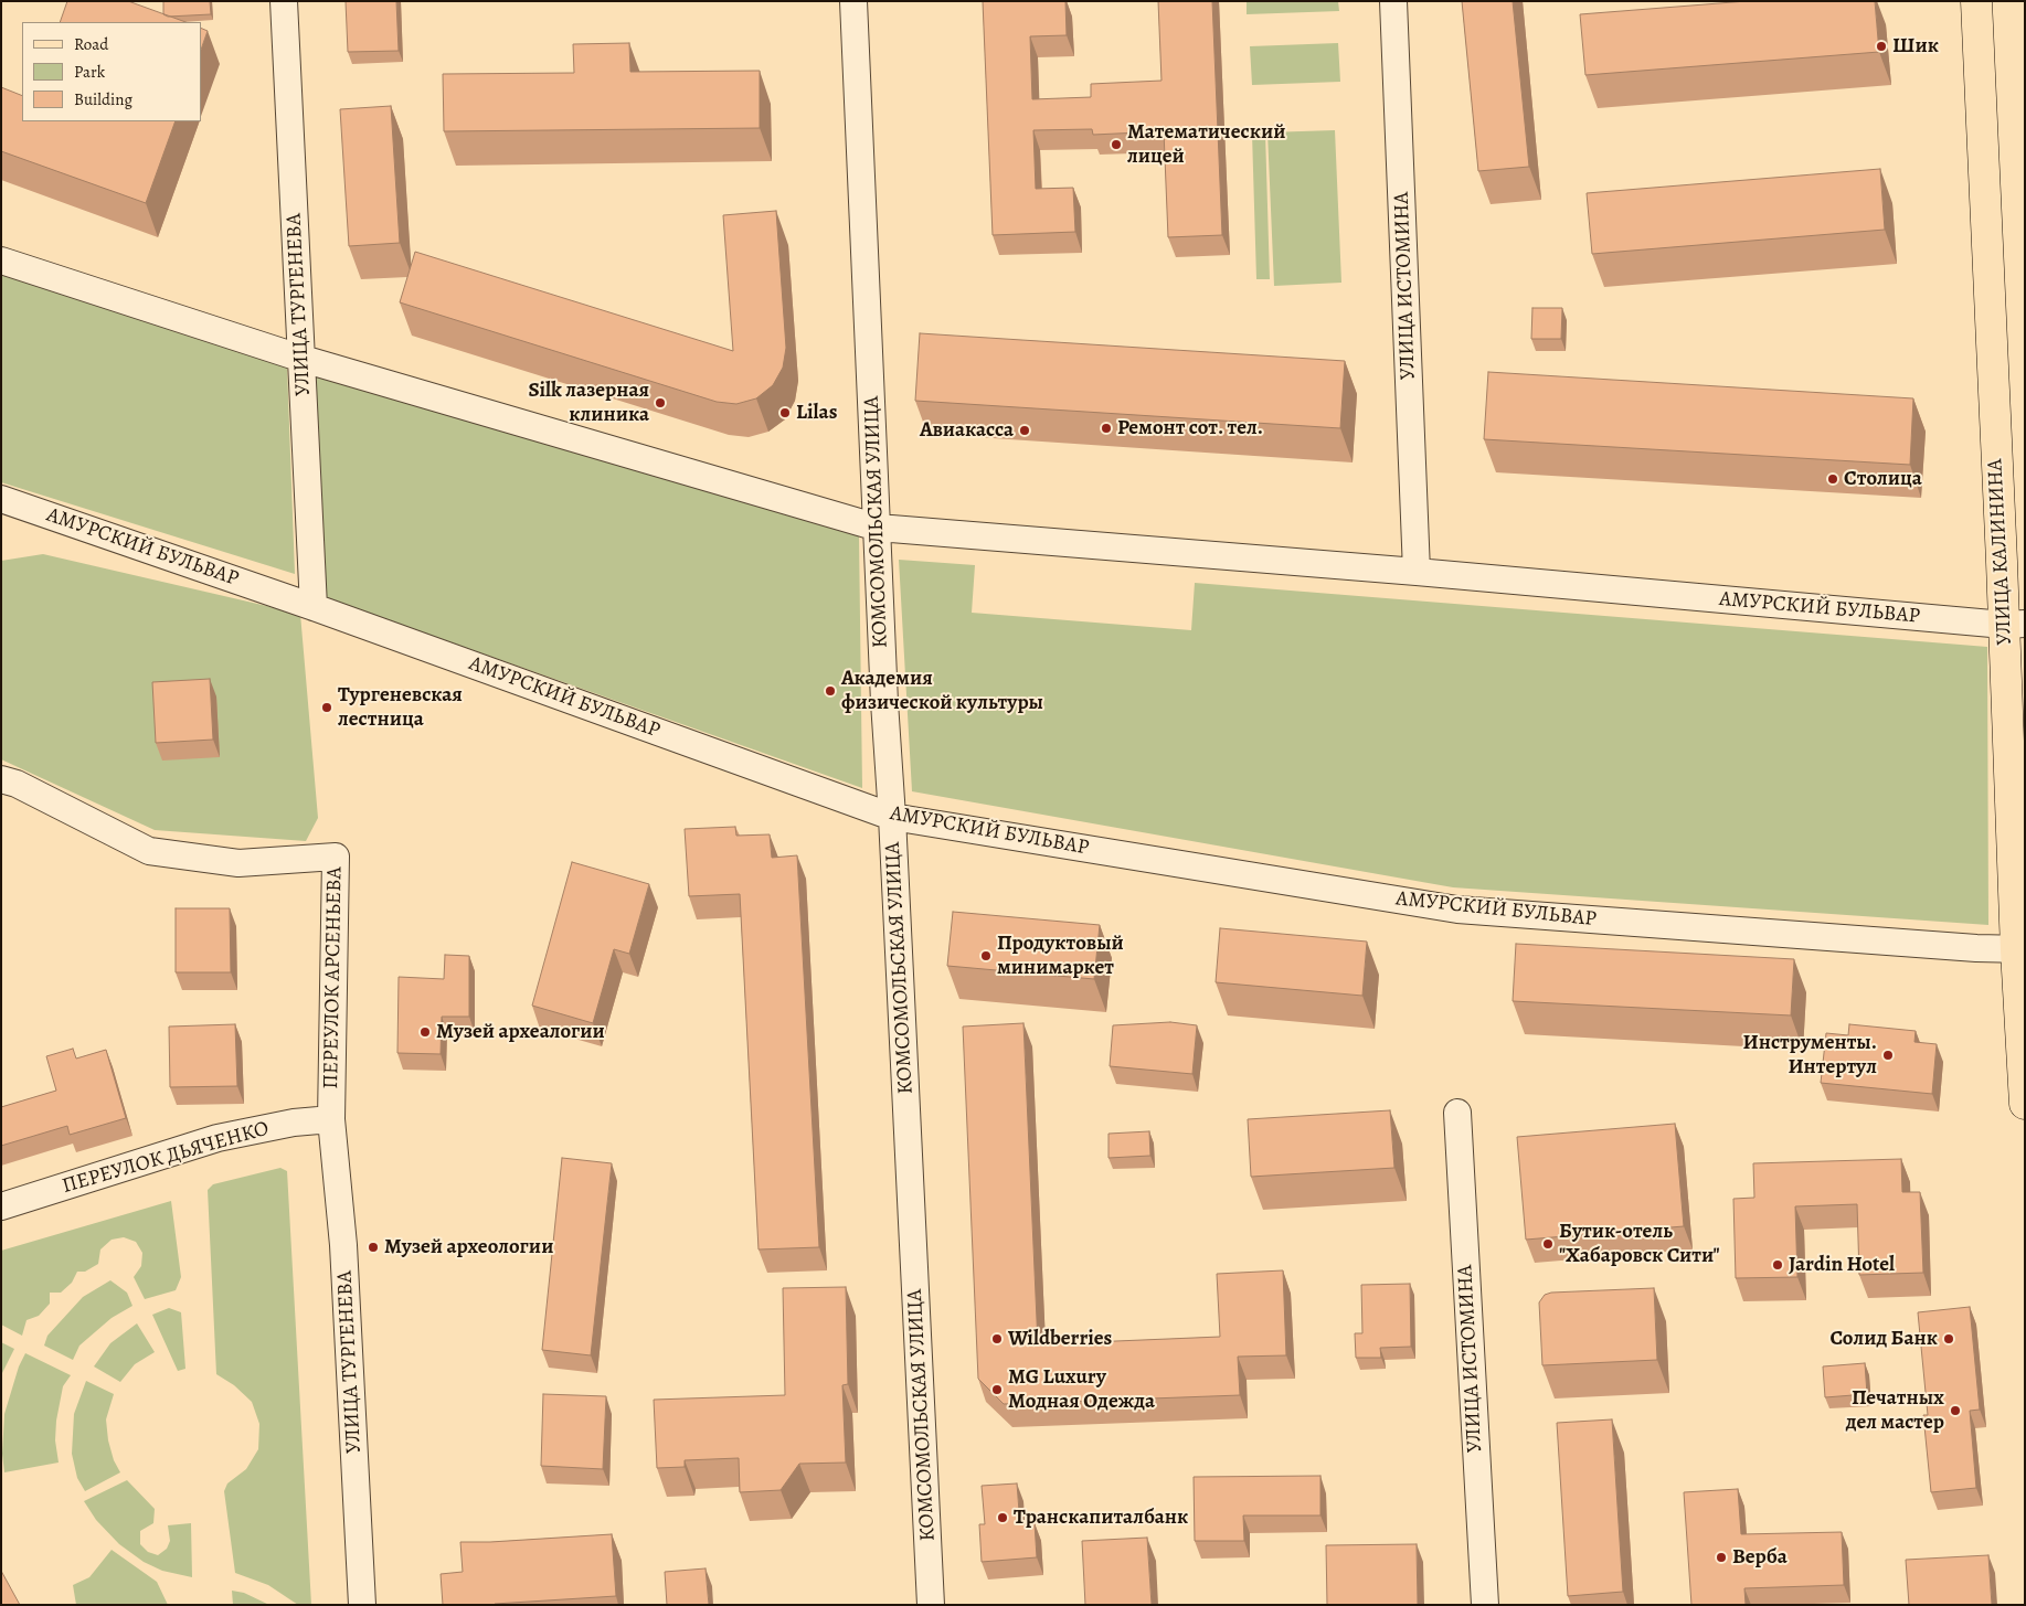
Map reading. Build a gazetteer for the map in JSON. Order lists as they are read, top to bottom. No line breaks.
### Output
{"streets":{"main road":["УЛИЦА КАЛИНИНА"],"street":["УЛИЦА ИСТОМИНА","УЛИЦА ТУРГЕНЕВА","КОМСОМОЛЬСКАЯ УЛИЦА","АМУРСКИЙ БУЛЬВАР","ПЕРЕУЛОК АРСЕНЬЕВА","ПЕРЕУЛОК ДЬЯЧЕНКО"]},"crossings":[["УЛИЦА ИСТОМИНА","АМУРСКИЙ БУЛЬВАР"],["УЛИЦА ТУРГЕНЕВА","АМУРСКИЙ БУЛЬВАР"],["УЛИЦА ТУРГЕНЕВА","ПЕРЕУЛОК АРСЕНЬЕВА"],["УЛИЦА ТУРГЕНЕВА","ПЕРЕУЛОК ДЬЯЧЕНКО"],["КОМСОМОЛЬСКАЯ УЛИЦА","АМУРСКИЙ БУЛЬВАР"],["АМУРСКИЙ БУЛЬВАР","УЛИЦА КАЛИНИНА"],["ПЕРЕУЛОК АРСЕНЬЕВА","ПЕРЕУЛОК ДЬЯЧЕНКО"]],"places":["Шик","Математический лицей","Silk лазерная клиника","Lilas","Ремонт сот. тел.","Авиакасса","Столица","Академия физической культуры","Тургеневская лестница","Продуктовый минимаркет","Музей археалогии","Инструменты. Интертул","Бутик-отель \"Хабаровск Сити\"","Музей археологии","Jardin Hotel","Wildberries","Солид Банк","MG Luxury Модная Одежда","Печатных дел мастер","Транскапиталбанк","Верба"],"legend":["Road","Park","Building"]}
